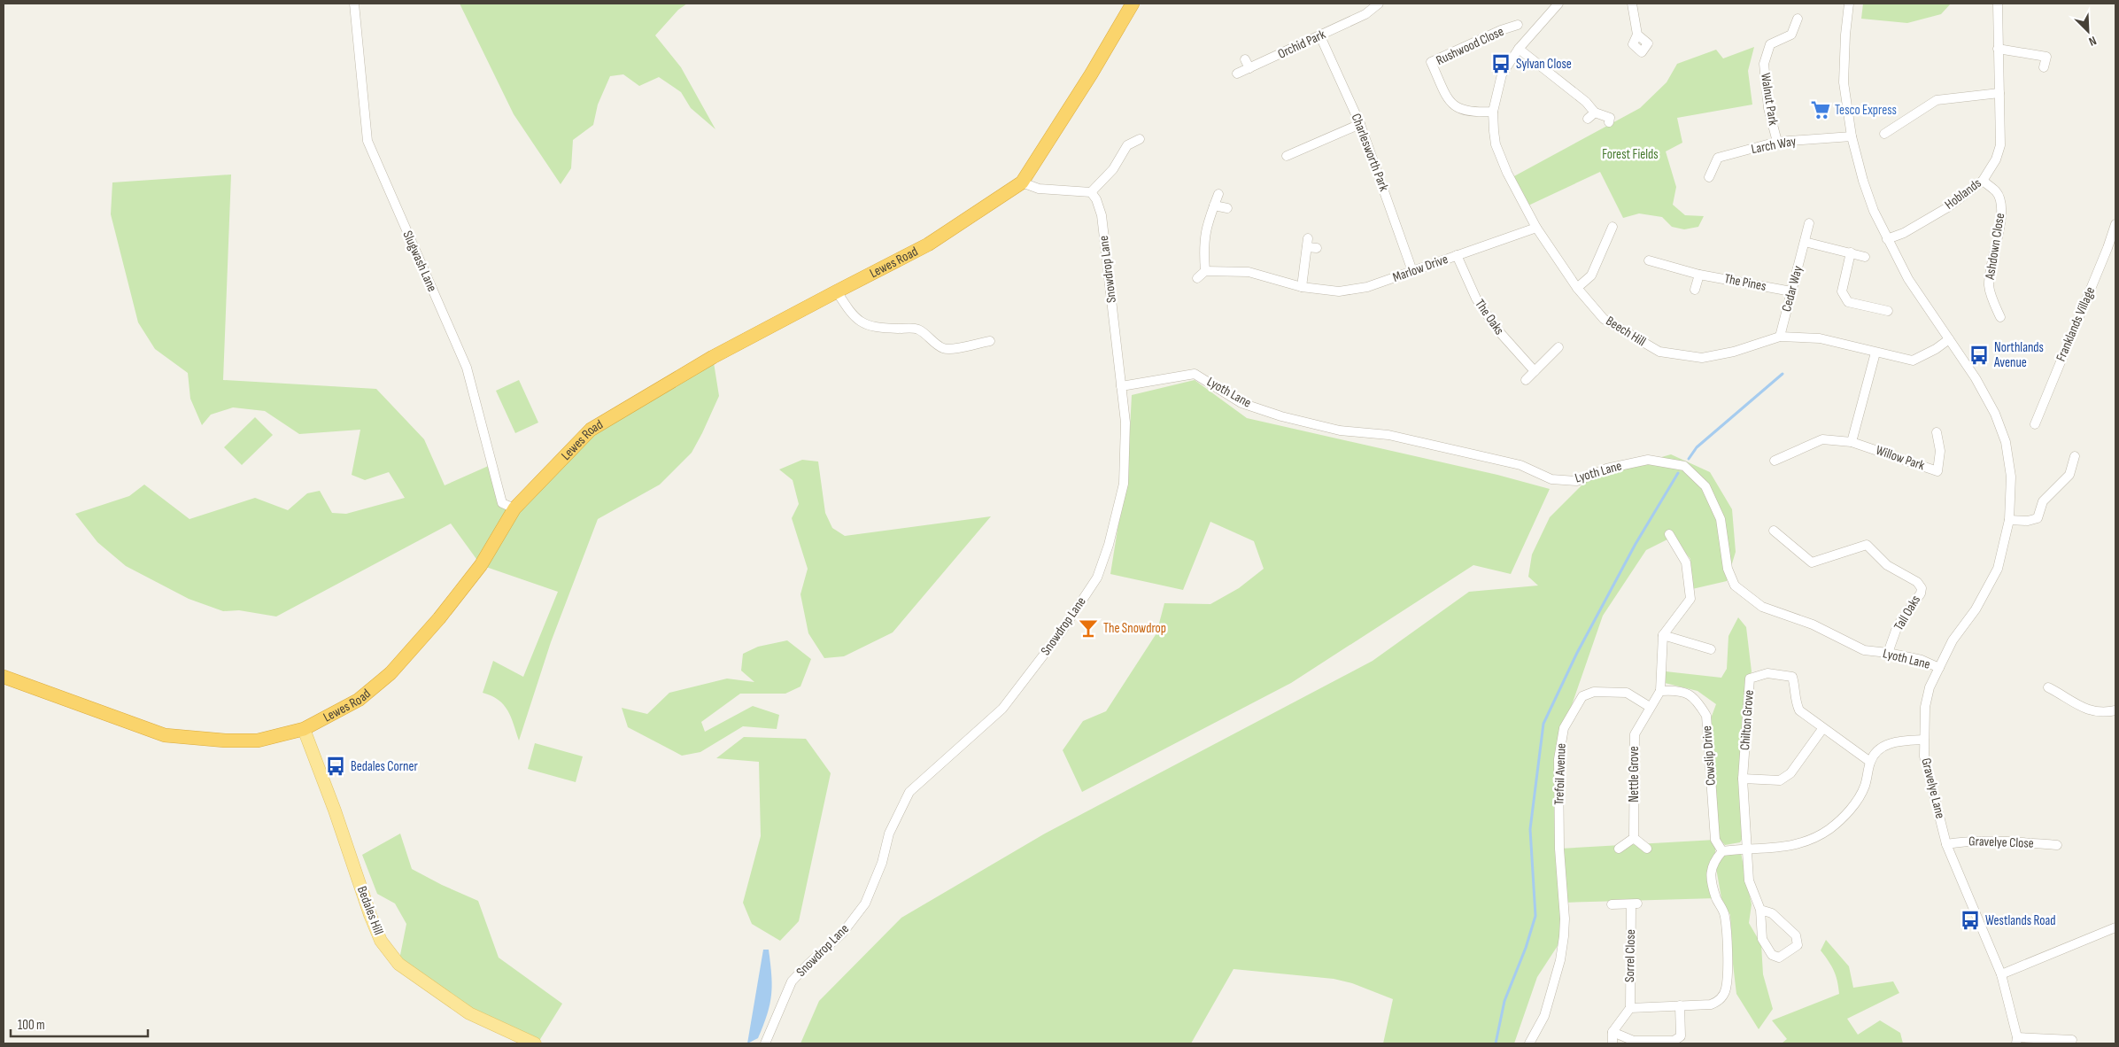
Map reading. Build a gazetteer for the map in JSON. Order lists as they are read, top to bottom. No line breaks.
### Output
{"streets":{"highway":["Lewes Road"],"main road":["Bedales Hill"],"street":["Orchid Park","Rushwood Close","Walnut Park","Larch Way","Charlesworth Park","Hoblands","Ashdown Close","Slugwash Lane","Marlow Drive","Snowdrop Lane","The Pines","Cedar Way","The Oaks","Franklands Village","Beech Hill","Lyoth Lane","Willow Park","Tall Oaks","Chilton Grove","Cowslip Drive","Trefoil Avenue","Nettle Grove","Gravelye Lane","Gravelye Close","Sorrel Close"]},"crossings":[["Orchid Park","Charlesworth Park"],["Rushwood Close","Beech Hill"],["Walnut Park","Larch Way"],["Charlesworth Park","Marlow Drive"],["Hoblands","Ashdown Close"],["Slugwash Lane","Lewes Road"],["Lewes Road","Bedales Hill"],["Marlow Drive","The Oaks"],["Marlow Drive","Beech Hill"],["Snowdrop Lane","Lyoth Lane"],["The Pines","Cedar Way"],["Cedar Way","Beech Hill"],["Lyoth Lane","Tall Oaks"],["Lyoth Lane","Gravelye Lane"],["Cowslip Drive","Nettle Grove"],["Trefoil Avenue","Nettle Grove"],["Gravelye Lane","Gravelye Close"]],"parks":["Forest Fields"],"places":{"bus stop":["Sylvan Close","Northlands Avenue","Bedales Corner","Westlands Road"],"supermarket":["Tesco Express"],"bar":["The Snowdrop"]},"scale_bar":"100 m","north":"bottom right"}
